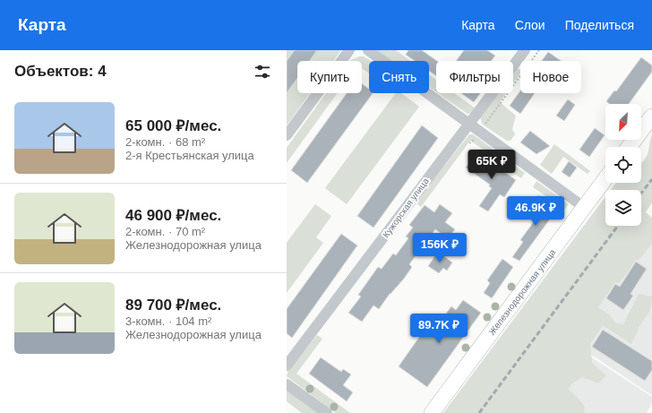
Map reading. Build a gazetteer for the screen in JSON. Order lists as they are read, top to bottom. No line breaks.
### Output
{"streets":{"main road":["Железнодорожная улица"],"street":["Кужорская улица"]},"north":"bottom left","page":{"header":"Карта","nav":["Карта","Слои","Поделиться"],"heading":"Объектов: 4","chip":["Купить","Снять","Фильтры","Новое"],"list":[{"name":"65 000 ₽/мес.","note":"2-комн. · 68 m² · 2-я Крестьянская улица"},{"name":"46 900 ₽/мес.","note":"2-комн. · 70 m² · Железнодорожная улица"},{"name":"89 700 ₽/мес.","note":"3-комн. · 104 m² · Железнодорожная улица"}],"price":["65K ₽","46.9K ₽","156K ₽","89.7K ₽"]}}
